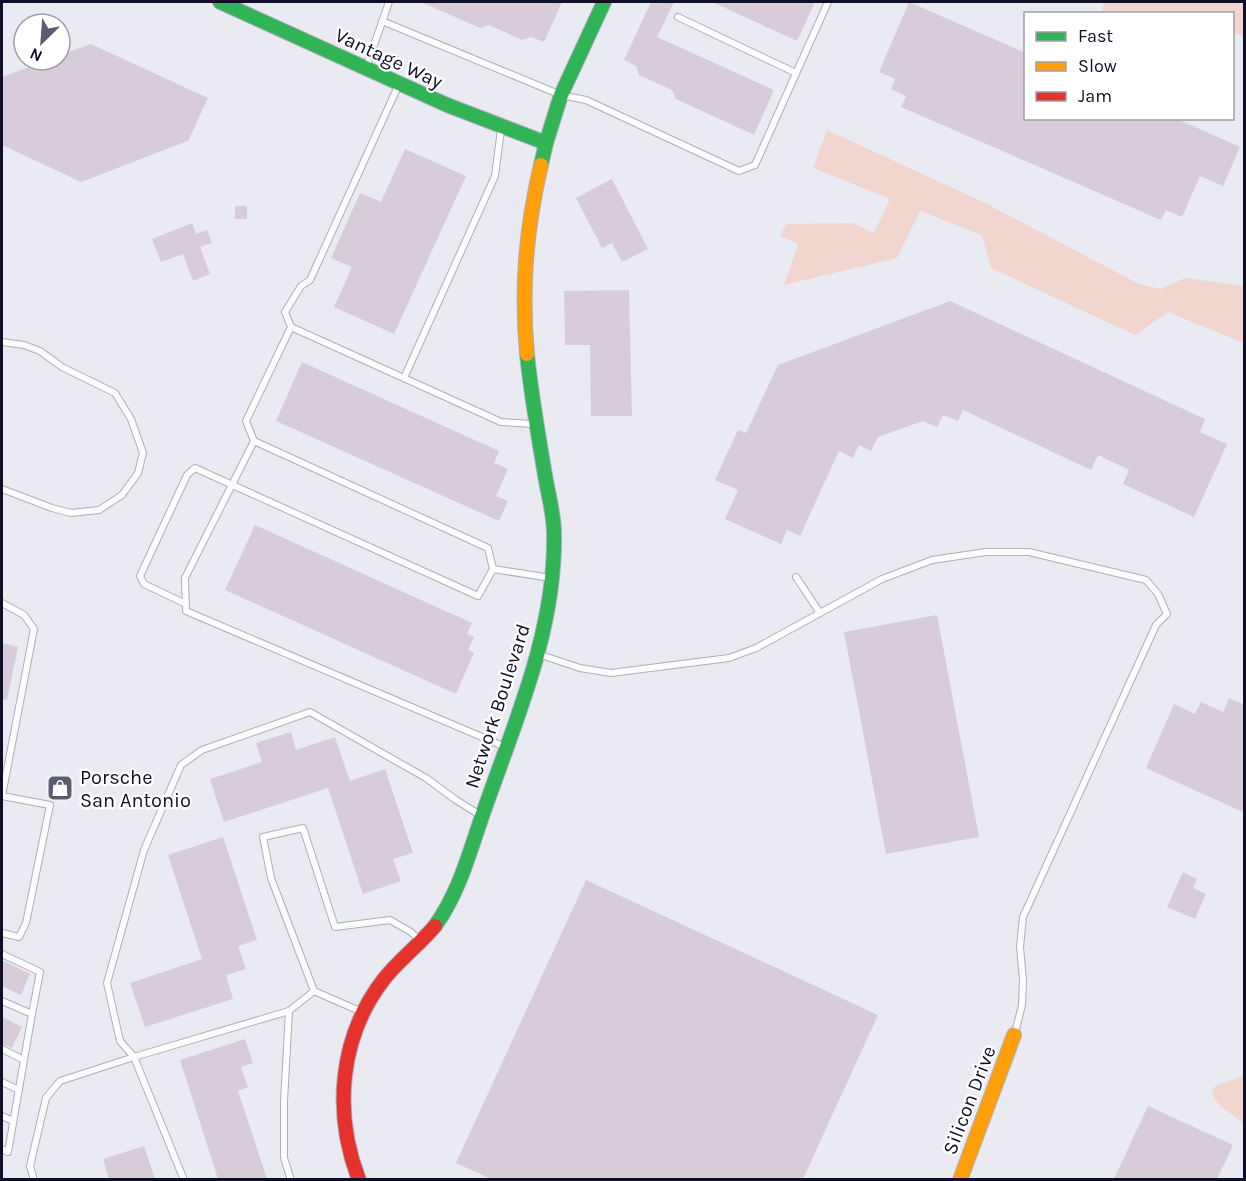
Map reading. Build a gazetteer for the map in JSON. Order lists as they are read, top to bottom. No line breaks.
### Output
{"streets":{"street":["Vantage Way","Network Boulevard","Silicon Drive"]},"crossings":[["Vantage Way","Network Boulevard"]],"places":{"shop":["Porsche San Antonio"]},"legend":["Fast","Slow","Jam"],"north":"bottom left"}
